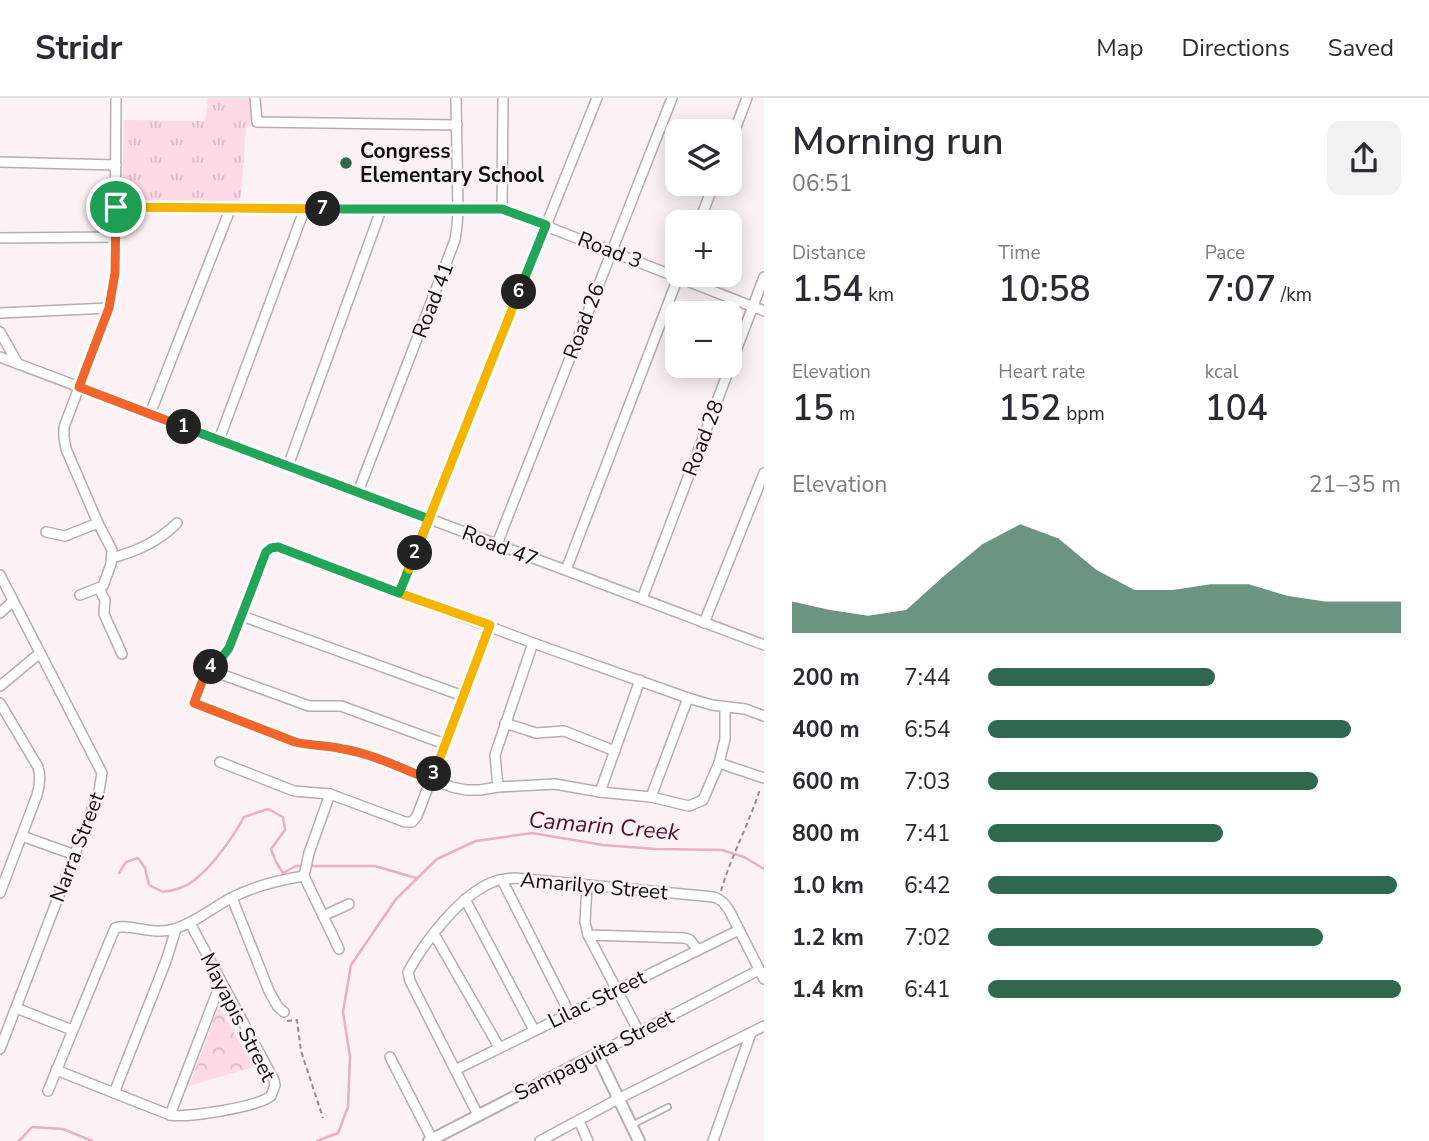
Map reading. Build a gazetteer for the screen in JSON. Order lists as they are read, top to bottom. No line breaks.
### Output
{"streets":{"street":["Road 3","Road 41","Road 26","Road 28","Road 47","Narra Street","Amarilyo Street","Lilac Street","Mayapis Street","Sampaguita Street"]},"crossings":[["Road 3","Road 41"],["Road 3","Road 26"],["Road 3","Road 28"],["Road 41","Road 47"],["Road 26","Road 47"],["Road 28","Road 47"],["Amarilyo Street","Lilac Street"],["Amarilyo Street","Sampaguita Street"]],"water":["Camarin Creek"],"places":["Congress Elementary School"],"page":{"header":"Stridr","nav":["Map","Directions","Saved"],"heading":["Morning run","06:51"],"map_buttons":["+","−"],"pins":["7","6","1","2","4","3"],"stats":[["Distance","1.54 km"],["Time","10:58"],["Pace","7:07 /km"],["Elevation","15 m"],["Heart rate","152 bpm"],["kcal","104"]],"chart":["Elevation","21–35 m"],"list":[{"name":"200 m","note":"7:44"},{"name":"400 m","note":"6:54"},{"name":"600 m","note":"7:03"},{"name":"800 m","note":"7:41"},{"name":"1.0 km","note":"6:42"},{"name":"1.2 km","note":"7:02"},{"name":"1.4 km","note":"6:41"}]}}
